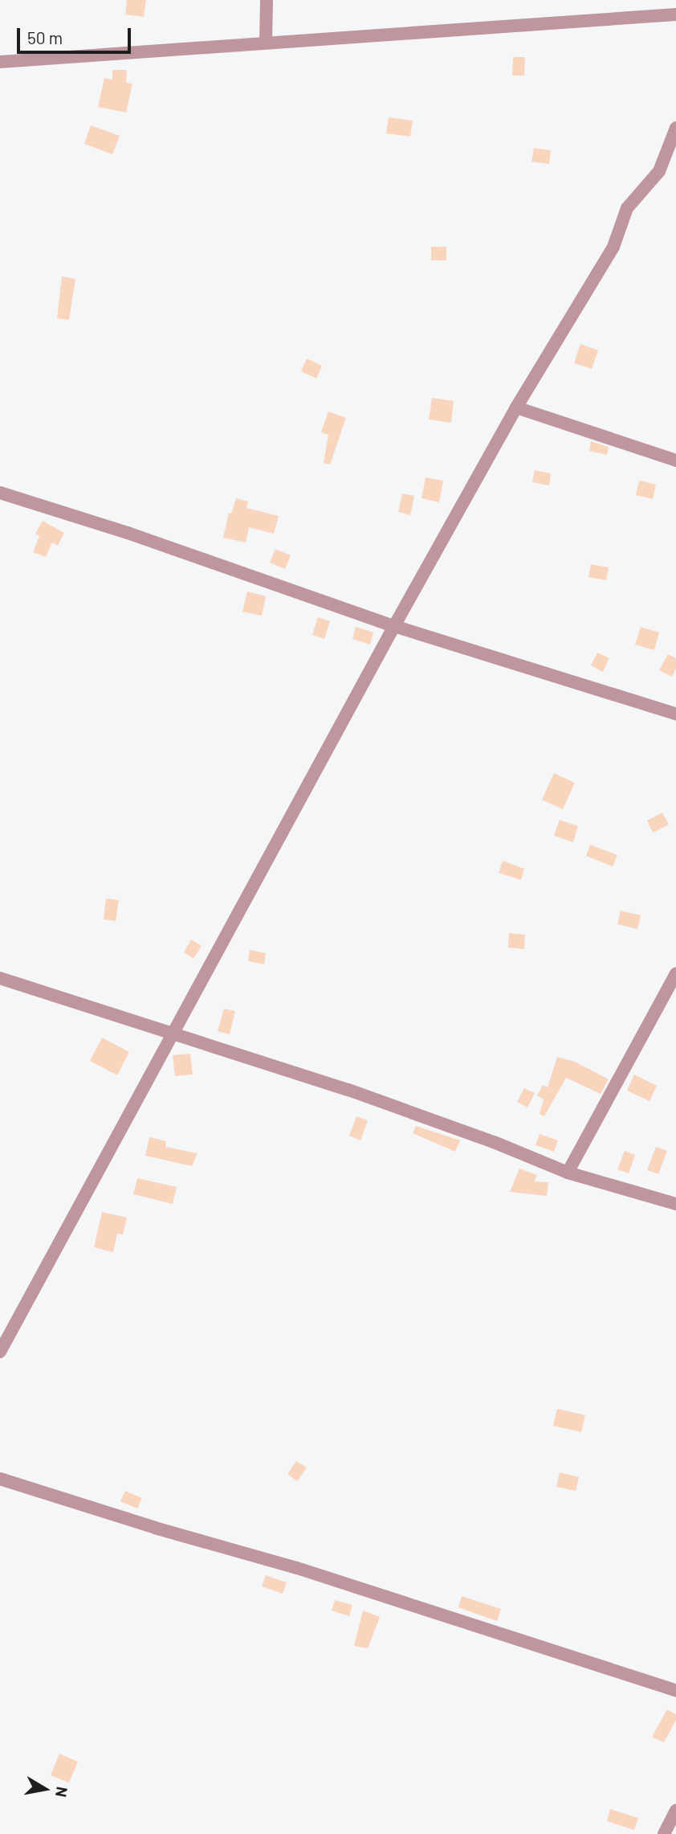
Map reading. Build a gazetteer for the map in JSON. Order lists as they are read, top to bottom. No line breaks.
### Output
{"scale_bar":"50 m","north":"right"}
